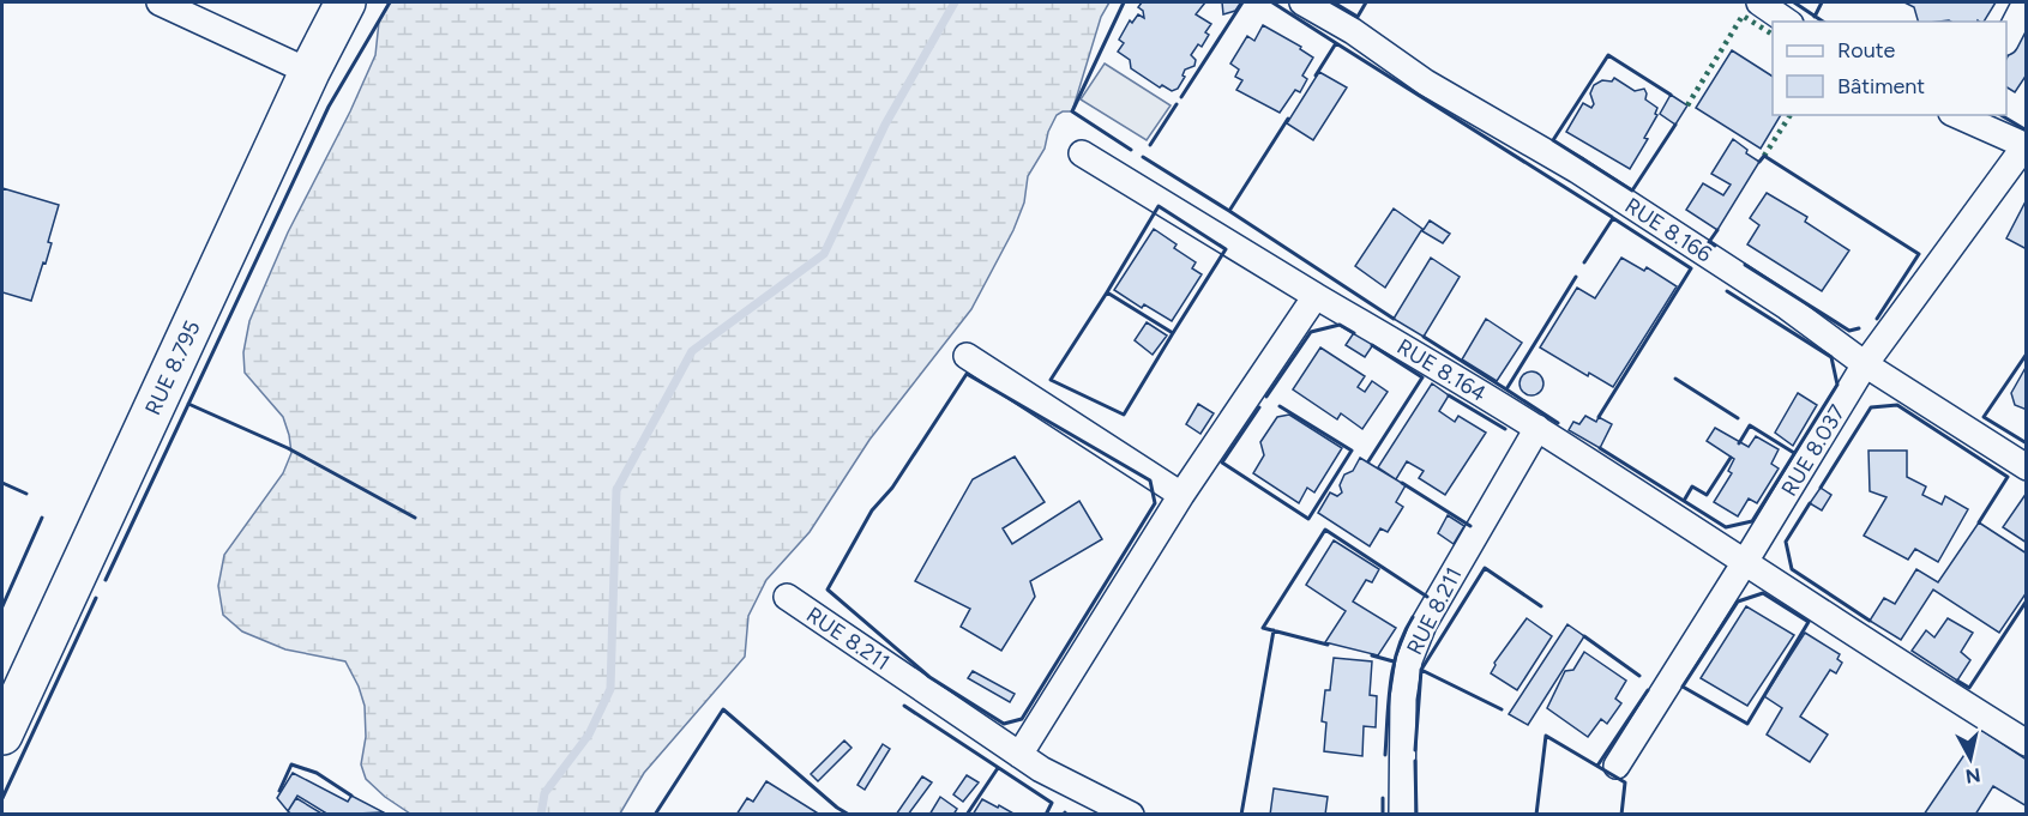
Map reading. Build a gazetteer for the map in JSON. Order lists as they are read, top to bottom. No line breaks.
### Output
{"streets":{"highway":["RUE 8.795"],"street":["RUE 8.166","RUE 8.164","RUE 8.037","RUE 8.211"]},"crossings":[["RUE 8.166","RUE 8.037"],["RUE 8.164","RUE 8.037"],["RUE 8.164","RUE 8.211"]],"legend":["Route","Bâtiment"],"north":"bottom"}
